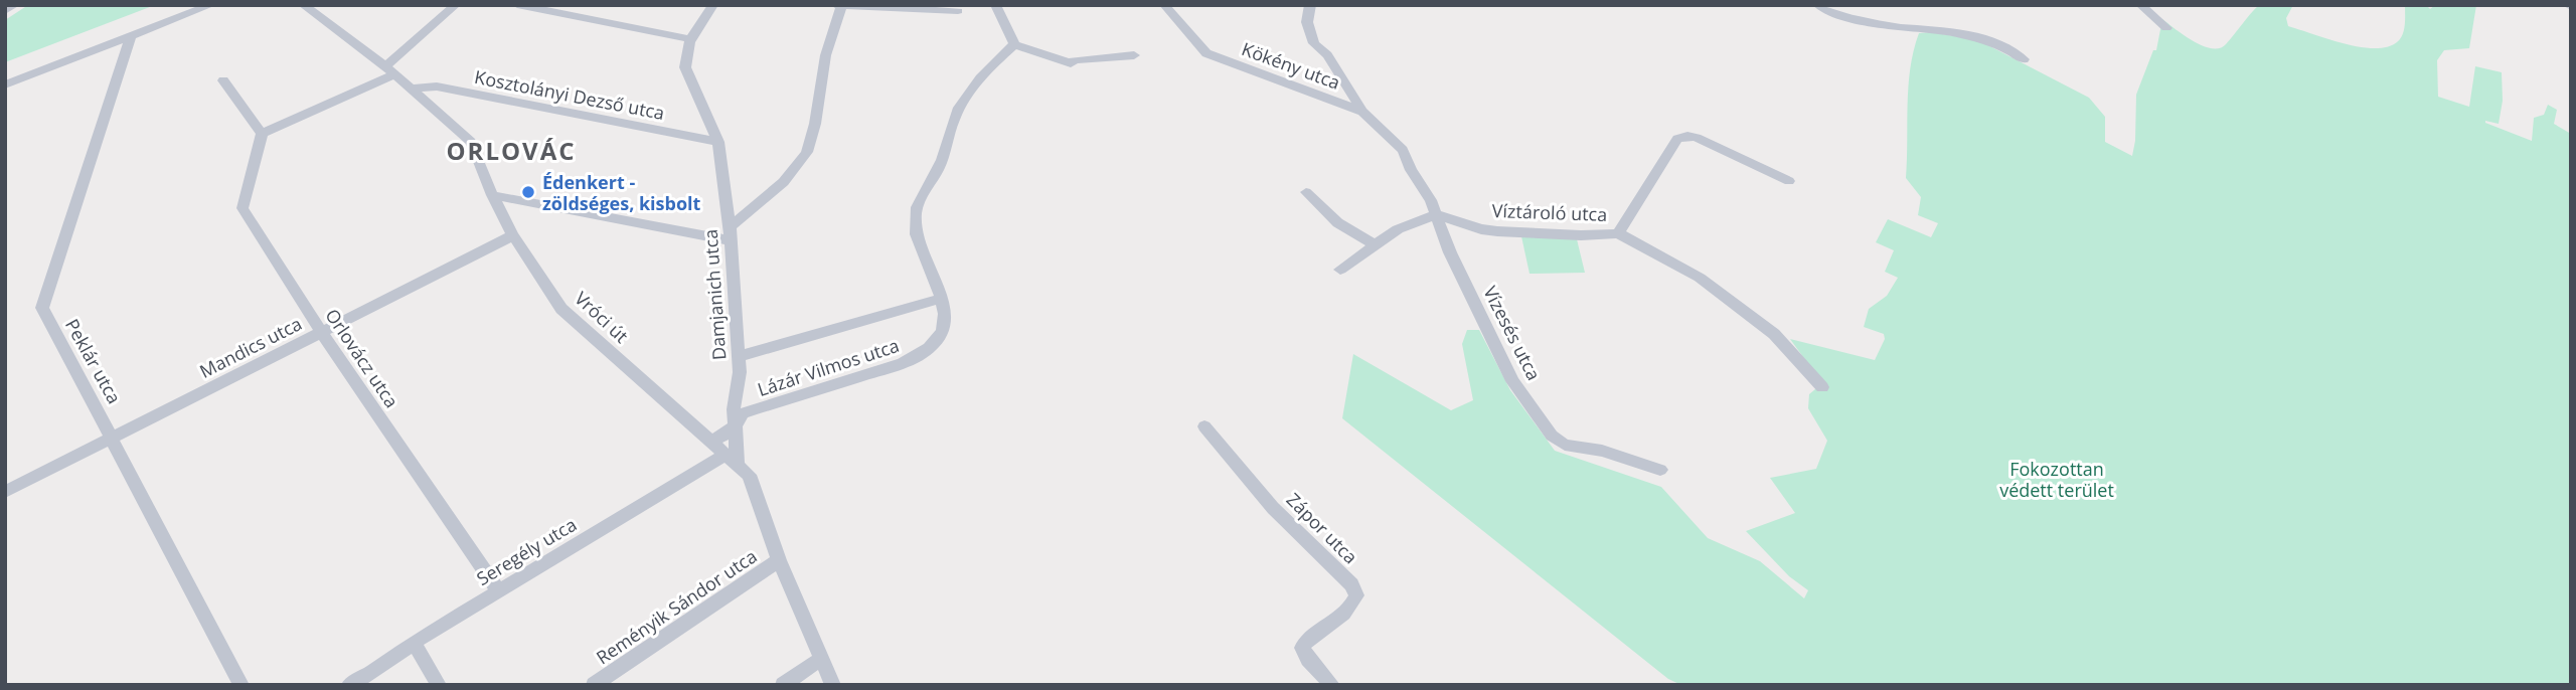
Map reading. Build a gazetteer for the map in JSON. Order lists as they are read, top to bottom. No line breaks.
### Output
{"streets":{"street":["Kökény utca","Kosztolányi Dezső utca","Víztároló utca","Damjanich utca","Vróci út","Vízesés utca","Mandics utca","Orlovácz utca","Peklár utca","Lázár Vilmos utca","Zápor utca","Seregély utca","Reményik Sándor utca"]},"crossings":[["Kökény utca","Vízesés utca"],["Kosztolányi Dezső utca","Damjanich utca"],["Kosztolányi Dezső utca","Vróci út"],["Víztároló utca","Vízesés utca"],["Damjanich utca","Vróci út"],["Damjanich utca","Lázár Vilmos utca"],["Damjanich utca","Seregély utca"],["Vróci út","Mandics utca"],["Vróci út","Lázár Vilmos utca"],["Vróci út","Seregély utca"],["Vróci út","Reményik Sándor utca"],["Mandics utca","Orlovácz utca"],["Mandics utca","Peklár utca"],["Orlovácz utca","Seregély utca"]],"districts":["ORLOVÁC"],"parks":["Fokozottan védett terület"],"places":["Édenkert - zöldséges, kisbolt"]}
